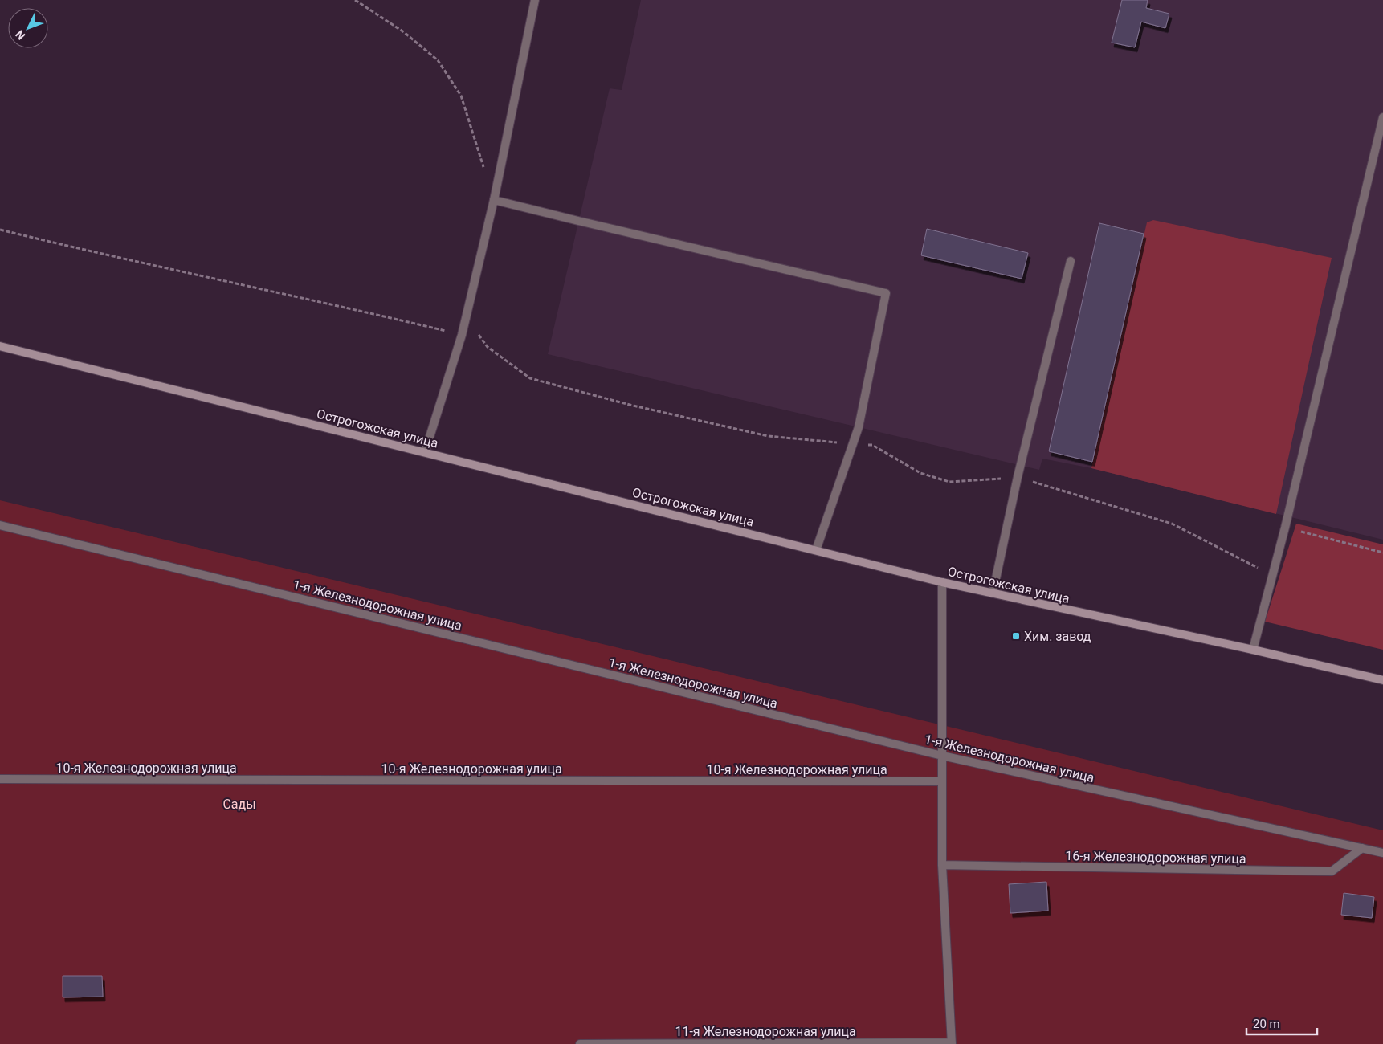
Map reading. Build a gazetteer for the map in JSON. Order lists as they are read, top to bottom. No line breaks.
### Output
{"streets":{"street":["Острогожская улица","1-я Железнодорожная улица","10-я Железнодорожная улица","16-я Железнодорожная улица","11-я Железнодорожная улица"]},"crossings":[["1-я Железнодорожная улица","16-я Железнодорожная улица"]],"parks":["Сады"],"places":{"transit":["Хим. завод"]},"scale_bar":"20 m","north":"bottom left"}
